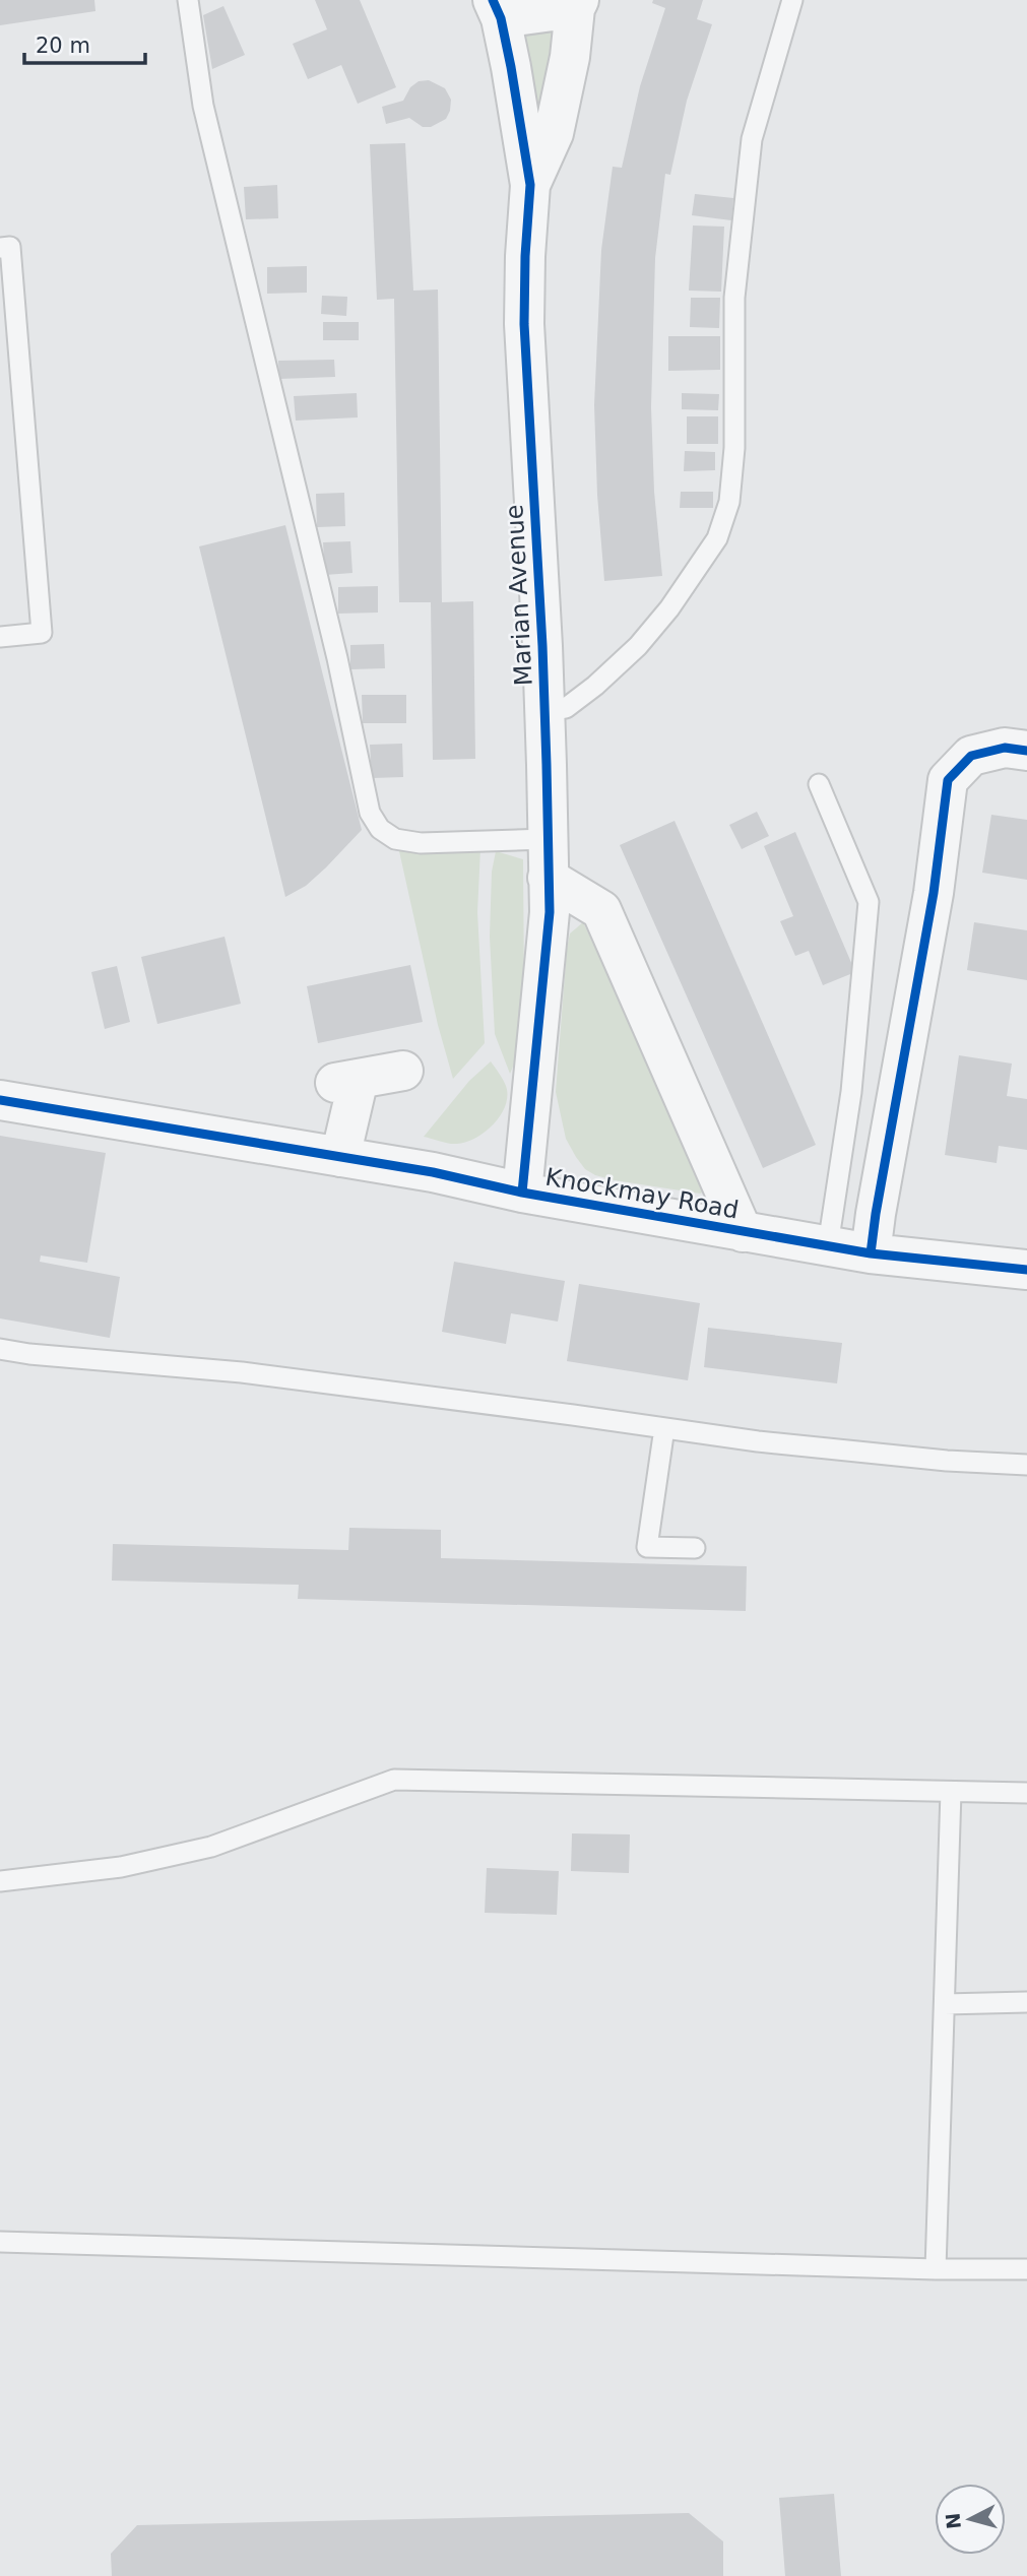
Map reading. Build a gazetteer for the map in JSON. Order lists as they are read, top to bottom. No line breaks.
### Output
{"streets":{"street":["Marian Avenue","Knockmay Road"]},"crossings":[["Marian Avenue","Knockmay Road"]],"scale_bar":"20 m","north":"left"}
